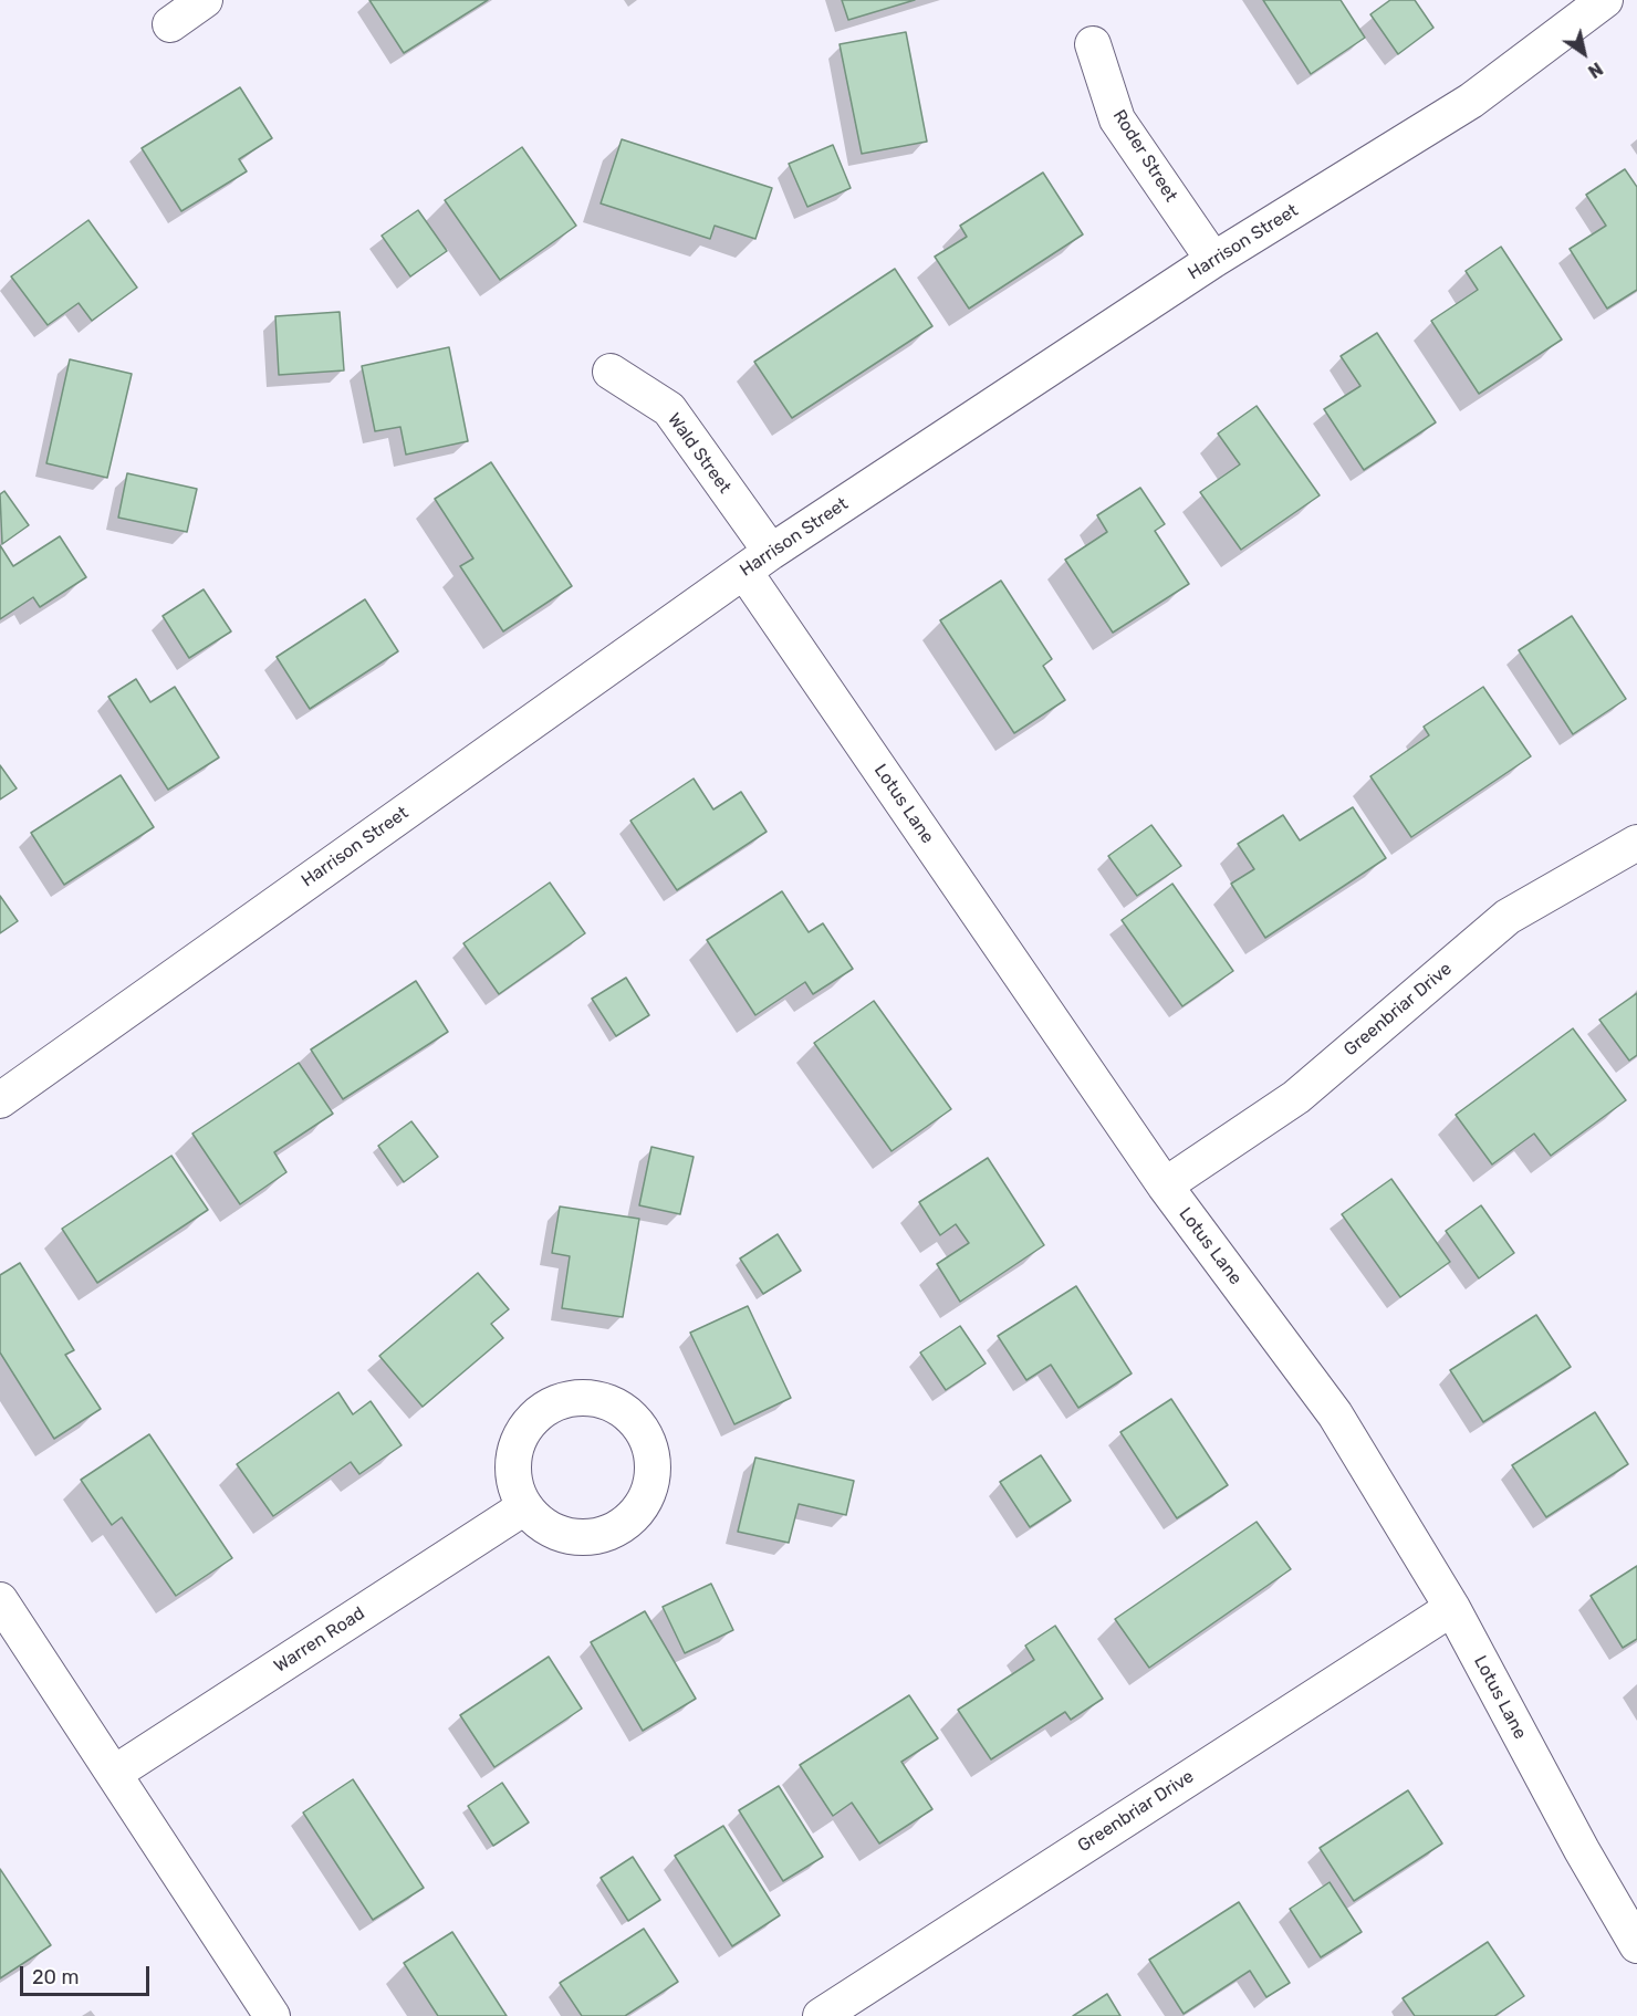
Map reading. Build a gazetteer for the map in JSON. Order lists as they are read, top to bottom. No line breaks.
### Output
{"streets":{"street":["Roder Street","Harrison Street","Wald Street","Lotus Lane","Greenbriar Drive","Warren Road"]},"crossings":[["Roder Street","Harrison Street"],["Harrison Street","Wald Street"],["Harrison Street","Lotus Lane"],["Wald Street","Lotus Lane"],["Lotus Lane","Greenbriar Drive"]],"scale_bar":"20 m","north":"bottom right"}
